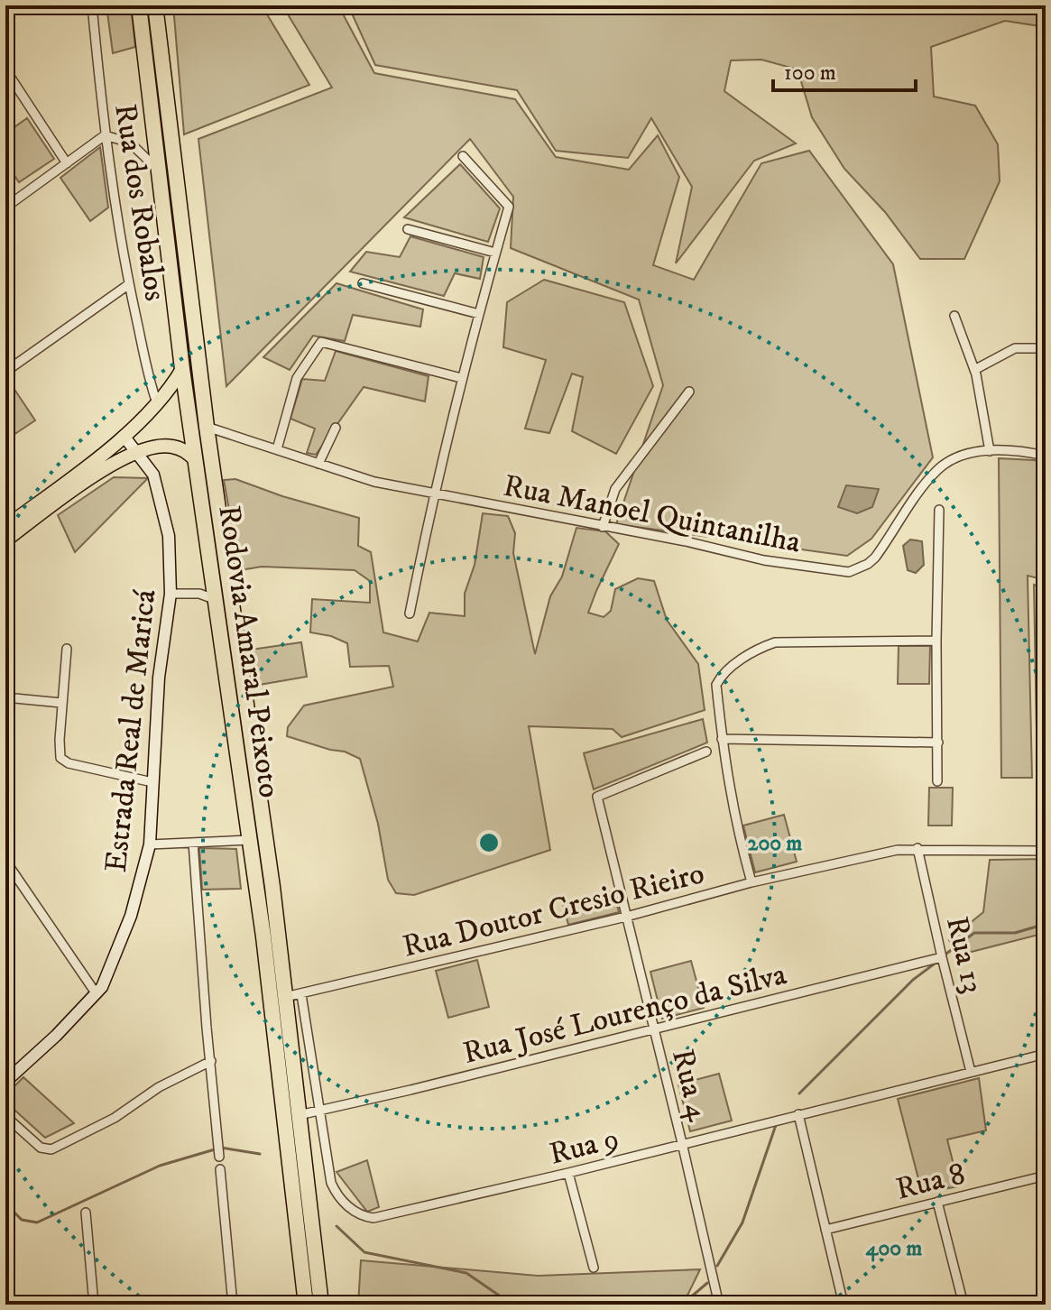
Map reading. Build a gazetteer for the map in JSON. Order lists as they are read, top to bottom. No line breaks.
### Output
{"streets":{"highway":["Rodovia Amaral Peixoto"],"main road":["Estrada Real de Maricá"],"street":["Rua dos Robalos","Rua Manoel Quintanilha","Rua Doutor Cresio Rieiro","Rua 13","Rua José Lourenço da Silva","Rua 4","Rua 9","Rua 8"]},"crossings":[["Rua Manoel Quintanilha","Rodovia Amaral Peixoto"],["Rodovia Amaral Peixoto","Rua Doutor Cresio Rieiro"],["Rodovia Amaral Peixoto","Rua José Lourenço da Silva"],["Rua Doutor Cresio Rieiro","Rua 13"],["Rua Doutor Cresio Rieiro","Rua 4"],["Rua Doutor Cresio Rieiro","Rua 9"],["Rua 13","Rua José Lourenço da Silva"],["Rua 13","Rua 9"],["Rua José Lourenço da Silva","Rua 4"],["Rua José Lourenço da Silva","Rua 9"],["Rua 4","Rua 9"]],"scale_bar":"100 m","rings":["200 m","400 m"]}
